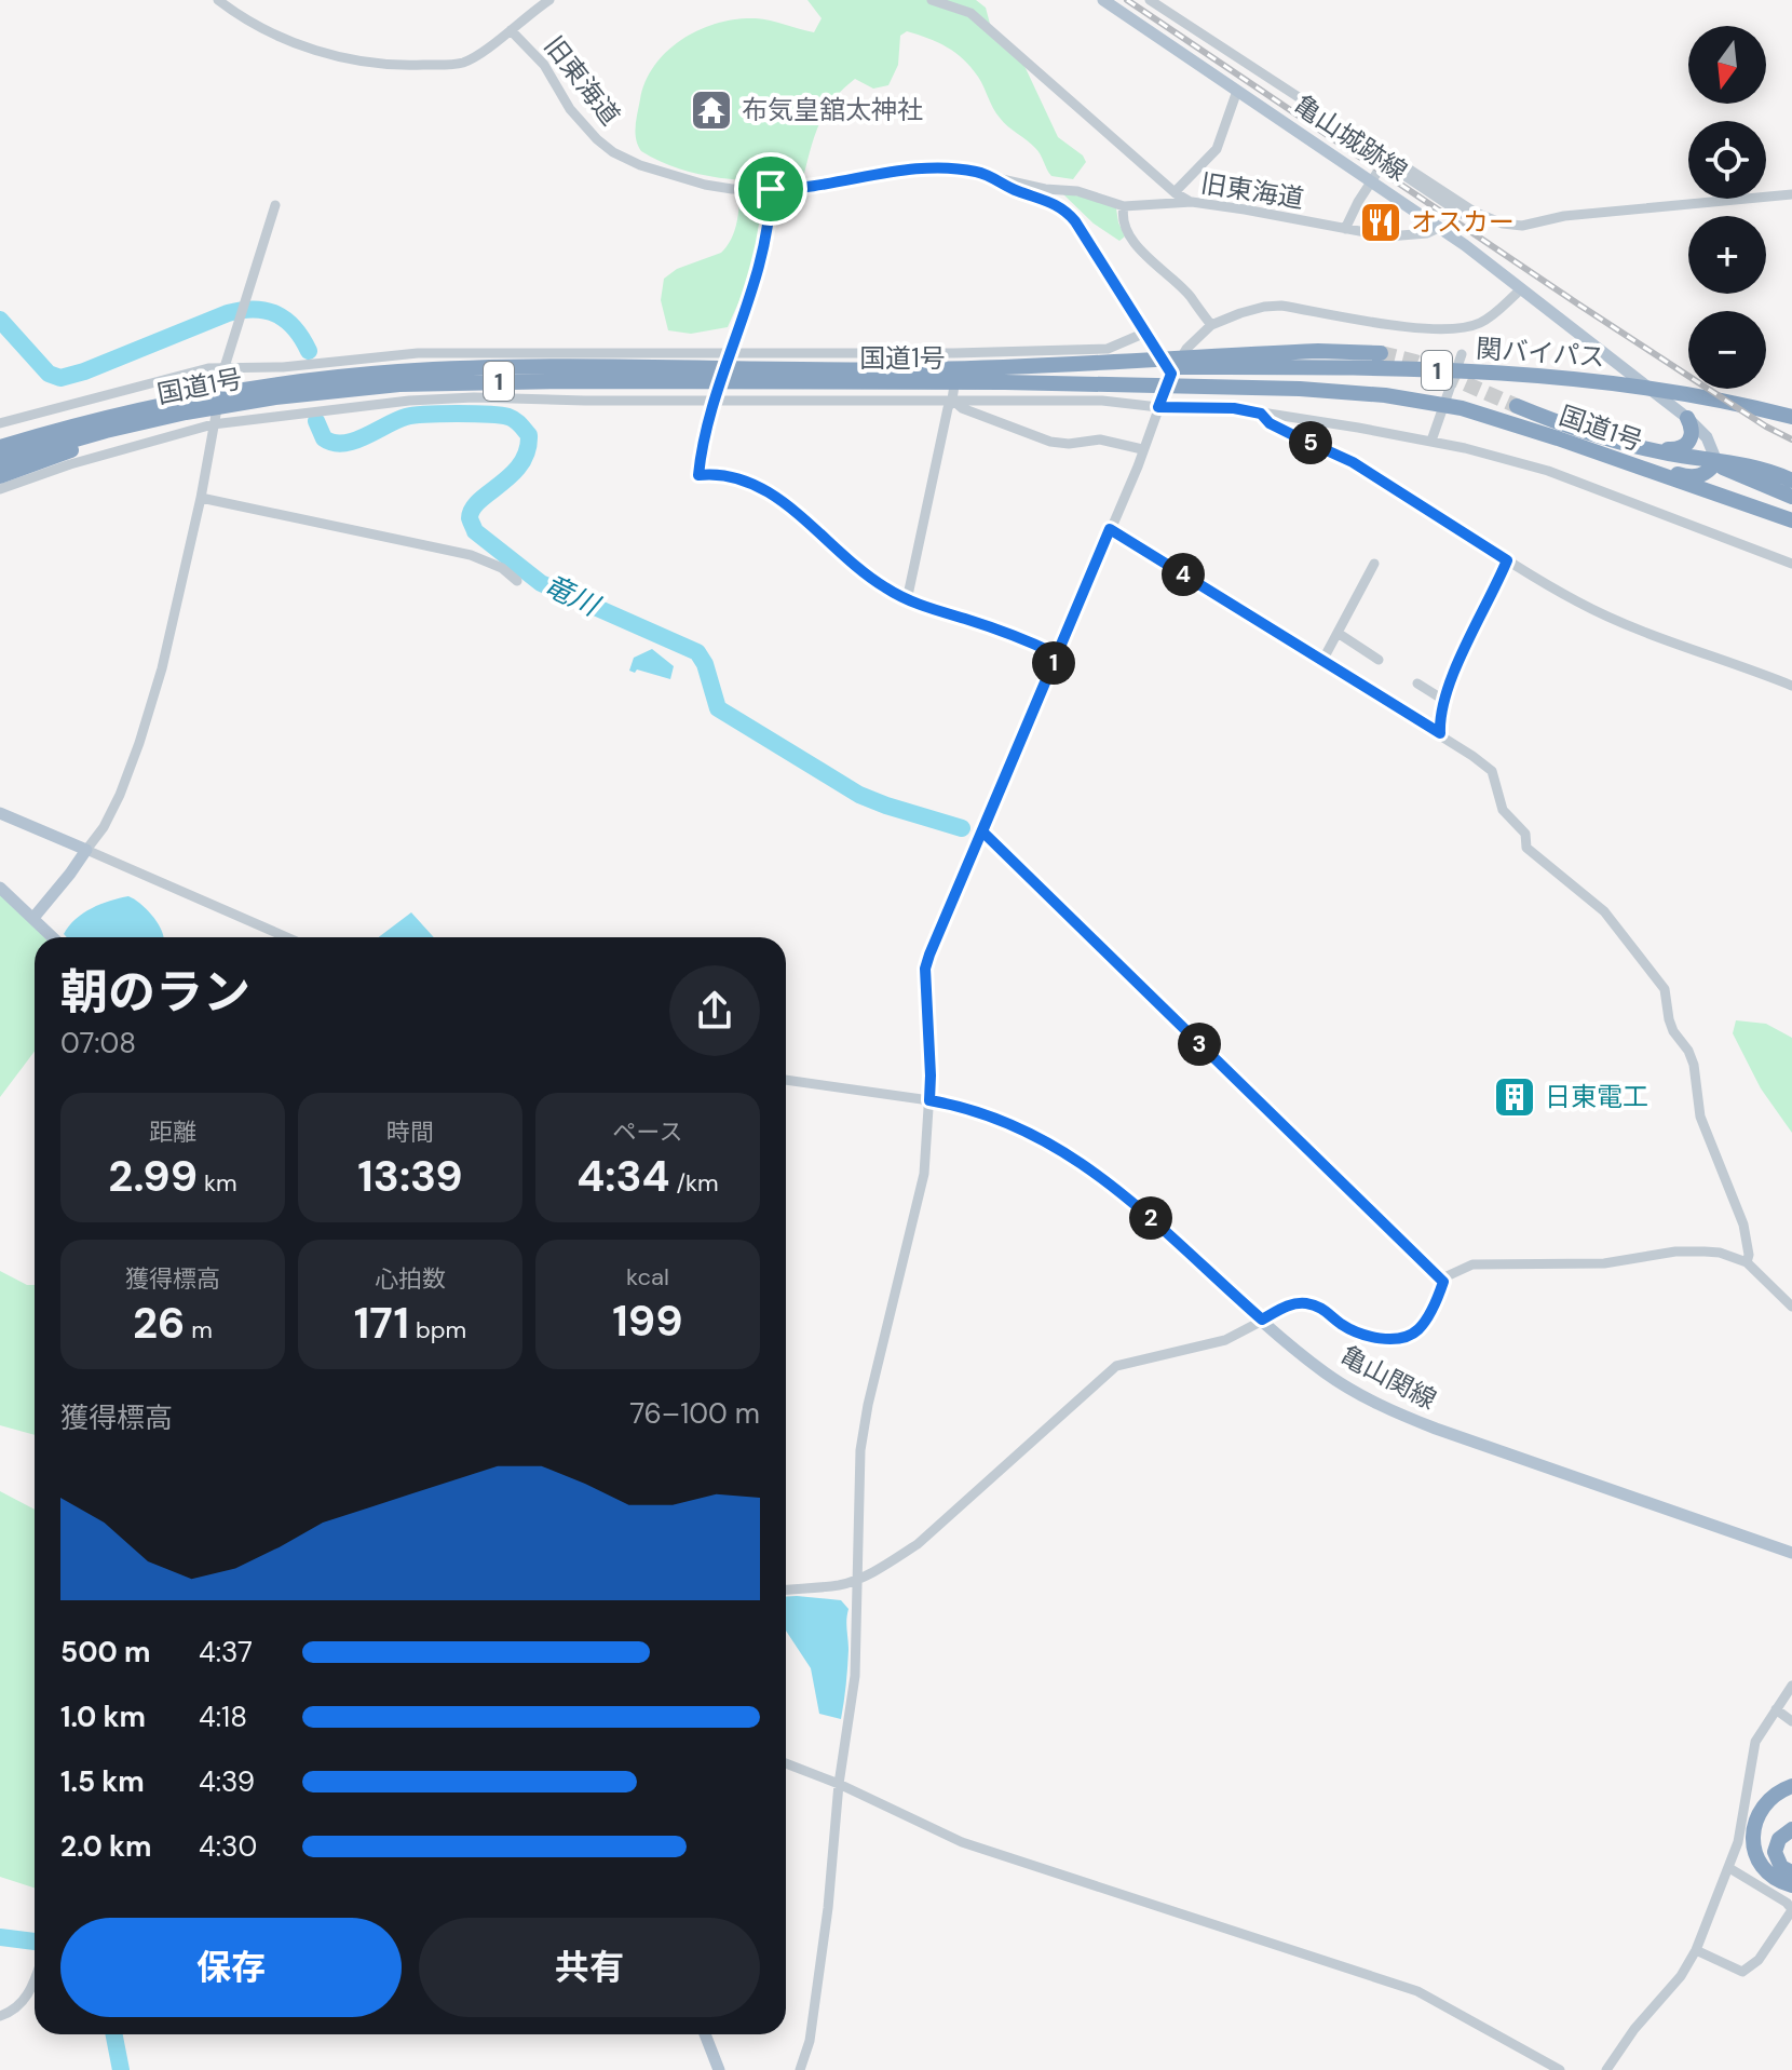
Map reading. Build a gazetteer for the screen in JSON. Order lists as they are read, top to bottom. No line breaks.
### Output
{"streets":{"highway":["関バイパス","国道1号","1"],"main road":["亀山城跡線","亀山関線"],"street":["旧東海道"]},"crossings":[["旧東海道","亀山城跡線"],["亀山城跡線","国道1号"],["関バイパス","1"],["国道1号","1"]],"water":["竜川"],"places":{"temple":["布気皇舘太神社"],"restaurant":["オスカー"],"building":["日東電工"]},"north":"bottom","page":{"map_buttons":["+","−"],"pins":["5","4","1","3","2"],"heading":["朝のラン","07:08"],"stats":[["距離","2.99 km"],["時間","13:39"],["ペース","4:34 /km"],["獲得標高","26 m"],["心拍数","171 bpm"],["kcal","199"]],"chart":["獲得標高","76–100 m"],"list":[{"name":"500 m","note":"4:37"},{"name":"1.0 km","note":"4:18"},{"name":"1.5 km","note":"4:39"},{"name":"2.0 km","note":"4:30"}],"buttons":["保存","共有"]}}
